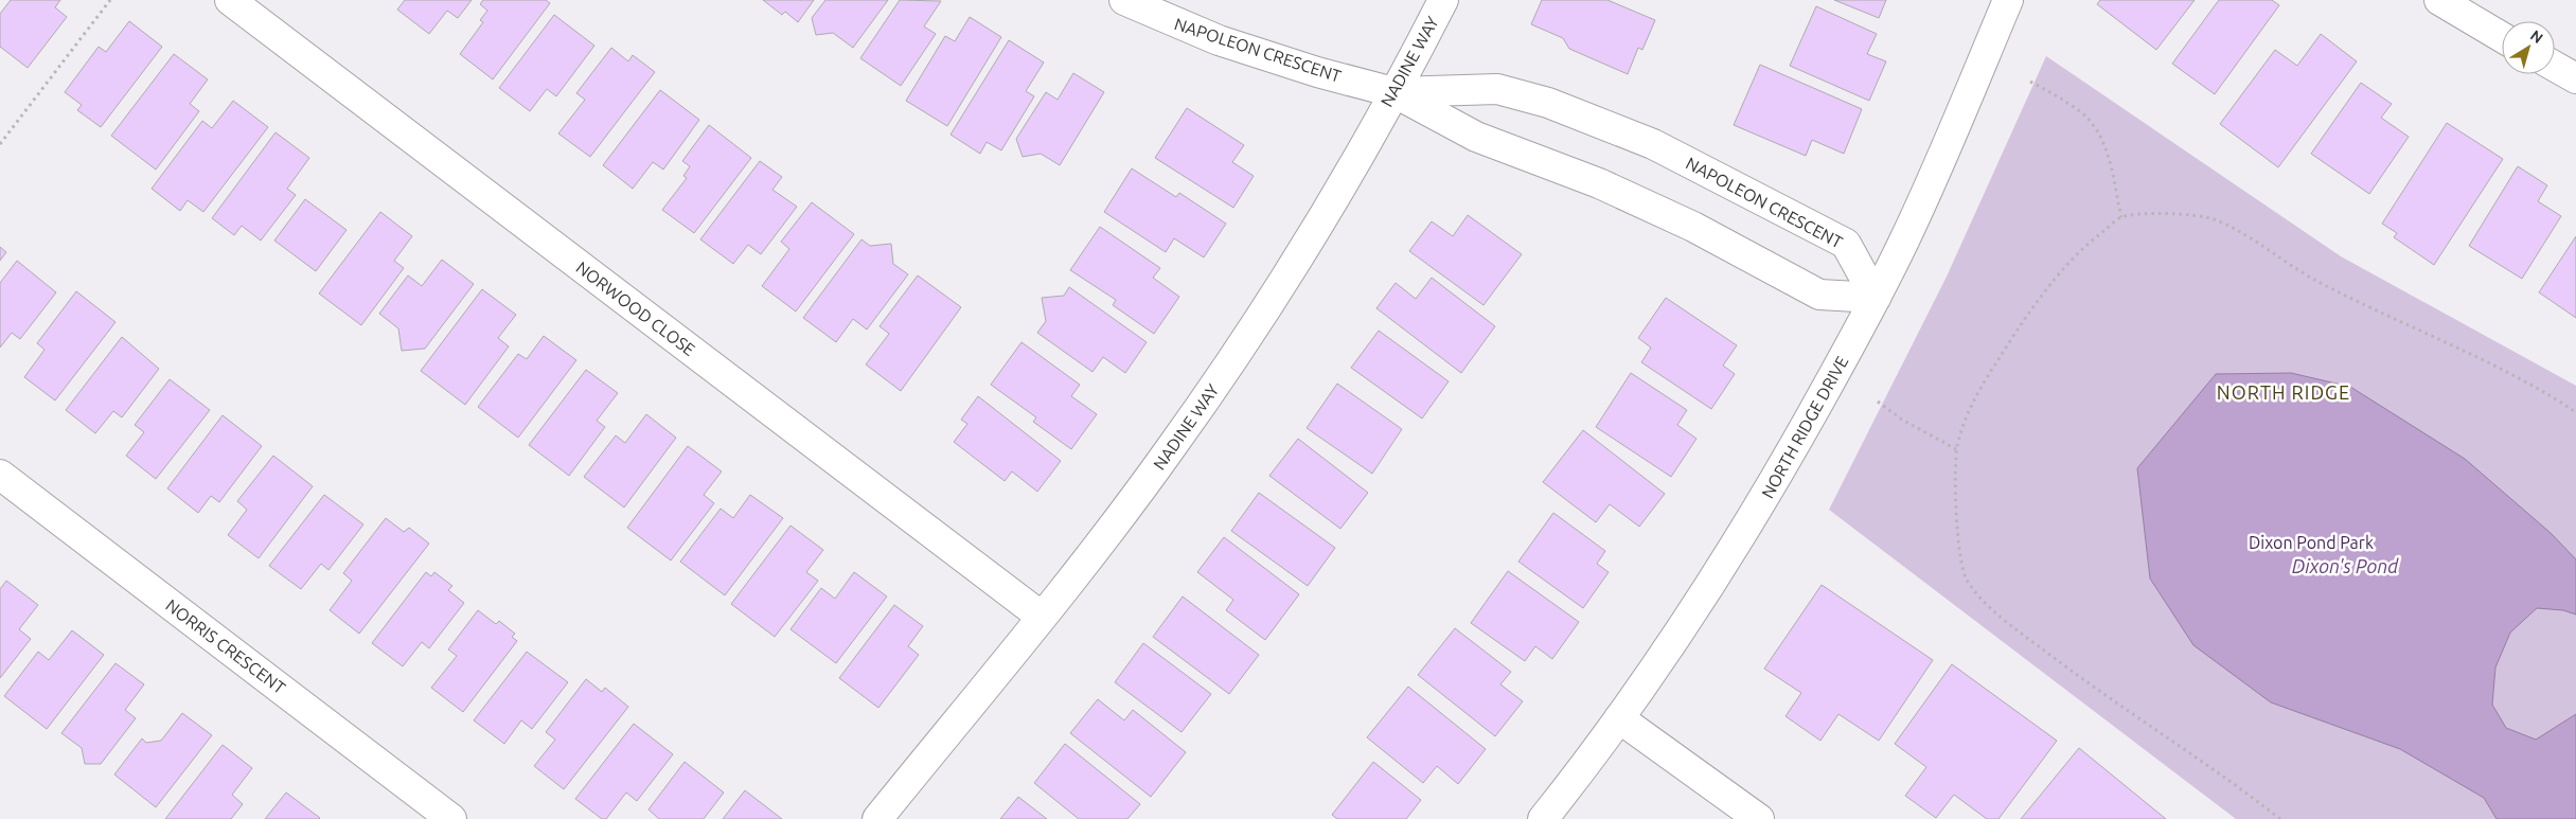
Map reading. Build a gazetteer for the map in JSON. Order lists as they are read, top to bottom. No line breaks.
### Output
{"streets":{"street":["NAPOLEON CRESCENT","NADINE WAY","NORWOOD CLOSE","NORTH RIDGE DRIVE","NORRIS CRESCENT"]},"crossings":[["NAPOLEON CRESCENT","NADINE WAY"],["NAPOLEON CRESCENT","NORTH RIDGE DRIVE"],["NADINE WAY","NORWOOD CLOSE"]],"districts":["NORTH RIDGE"],"water":["Dixon's Pond"],"parks":["Dixon Pond Park"],"north":"top right"}
